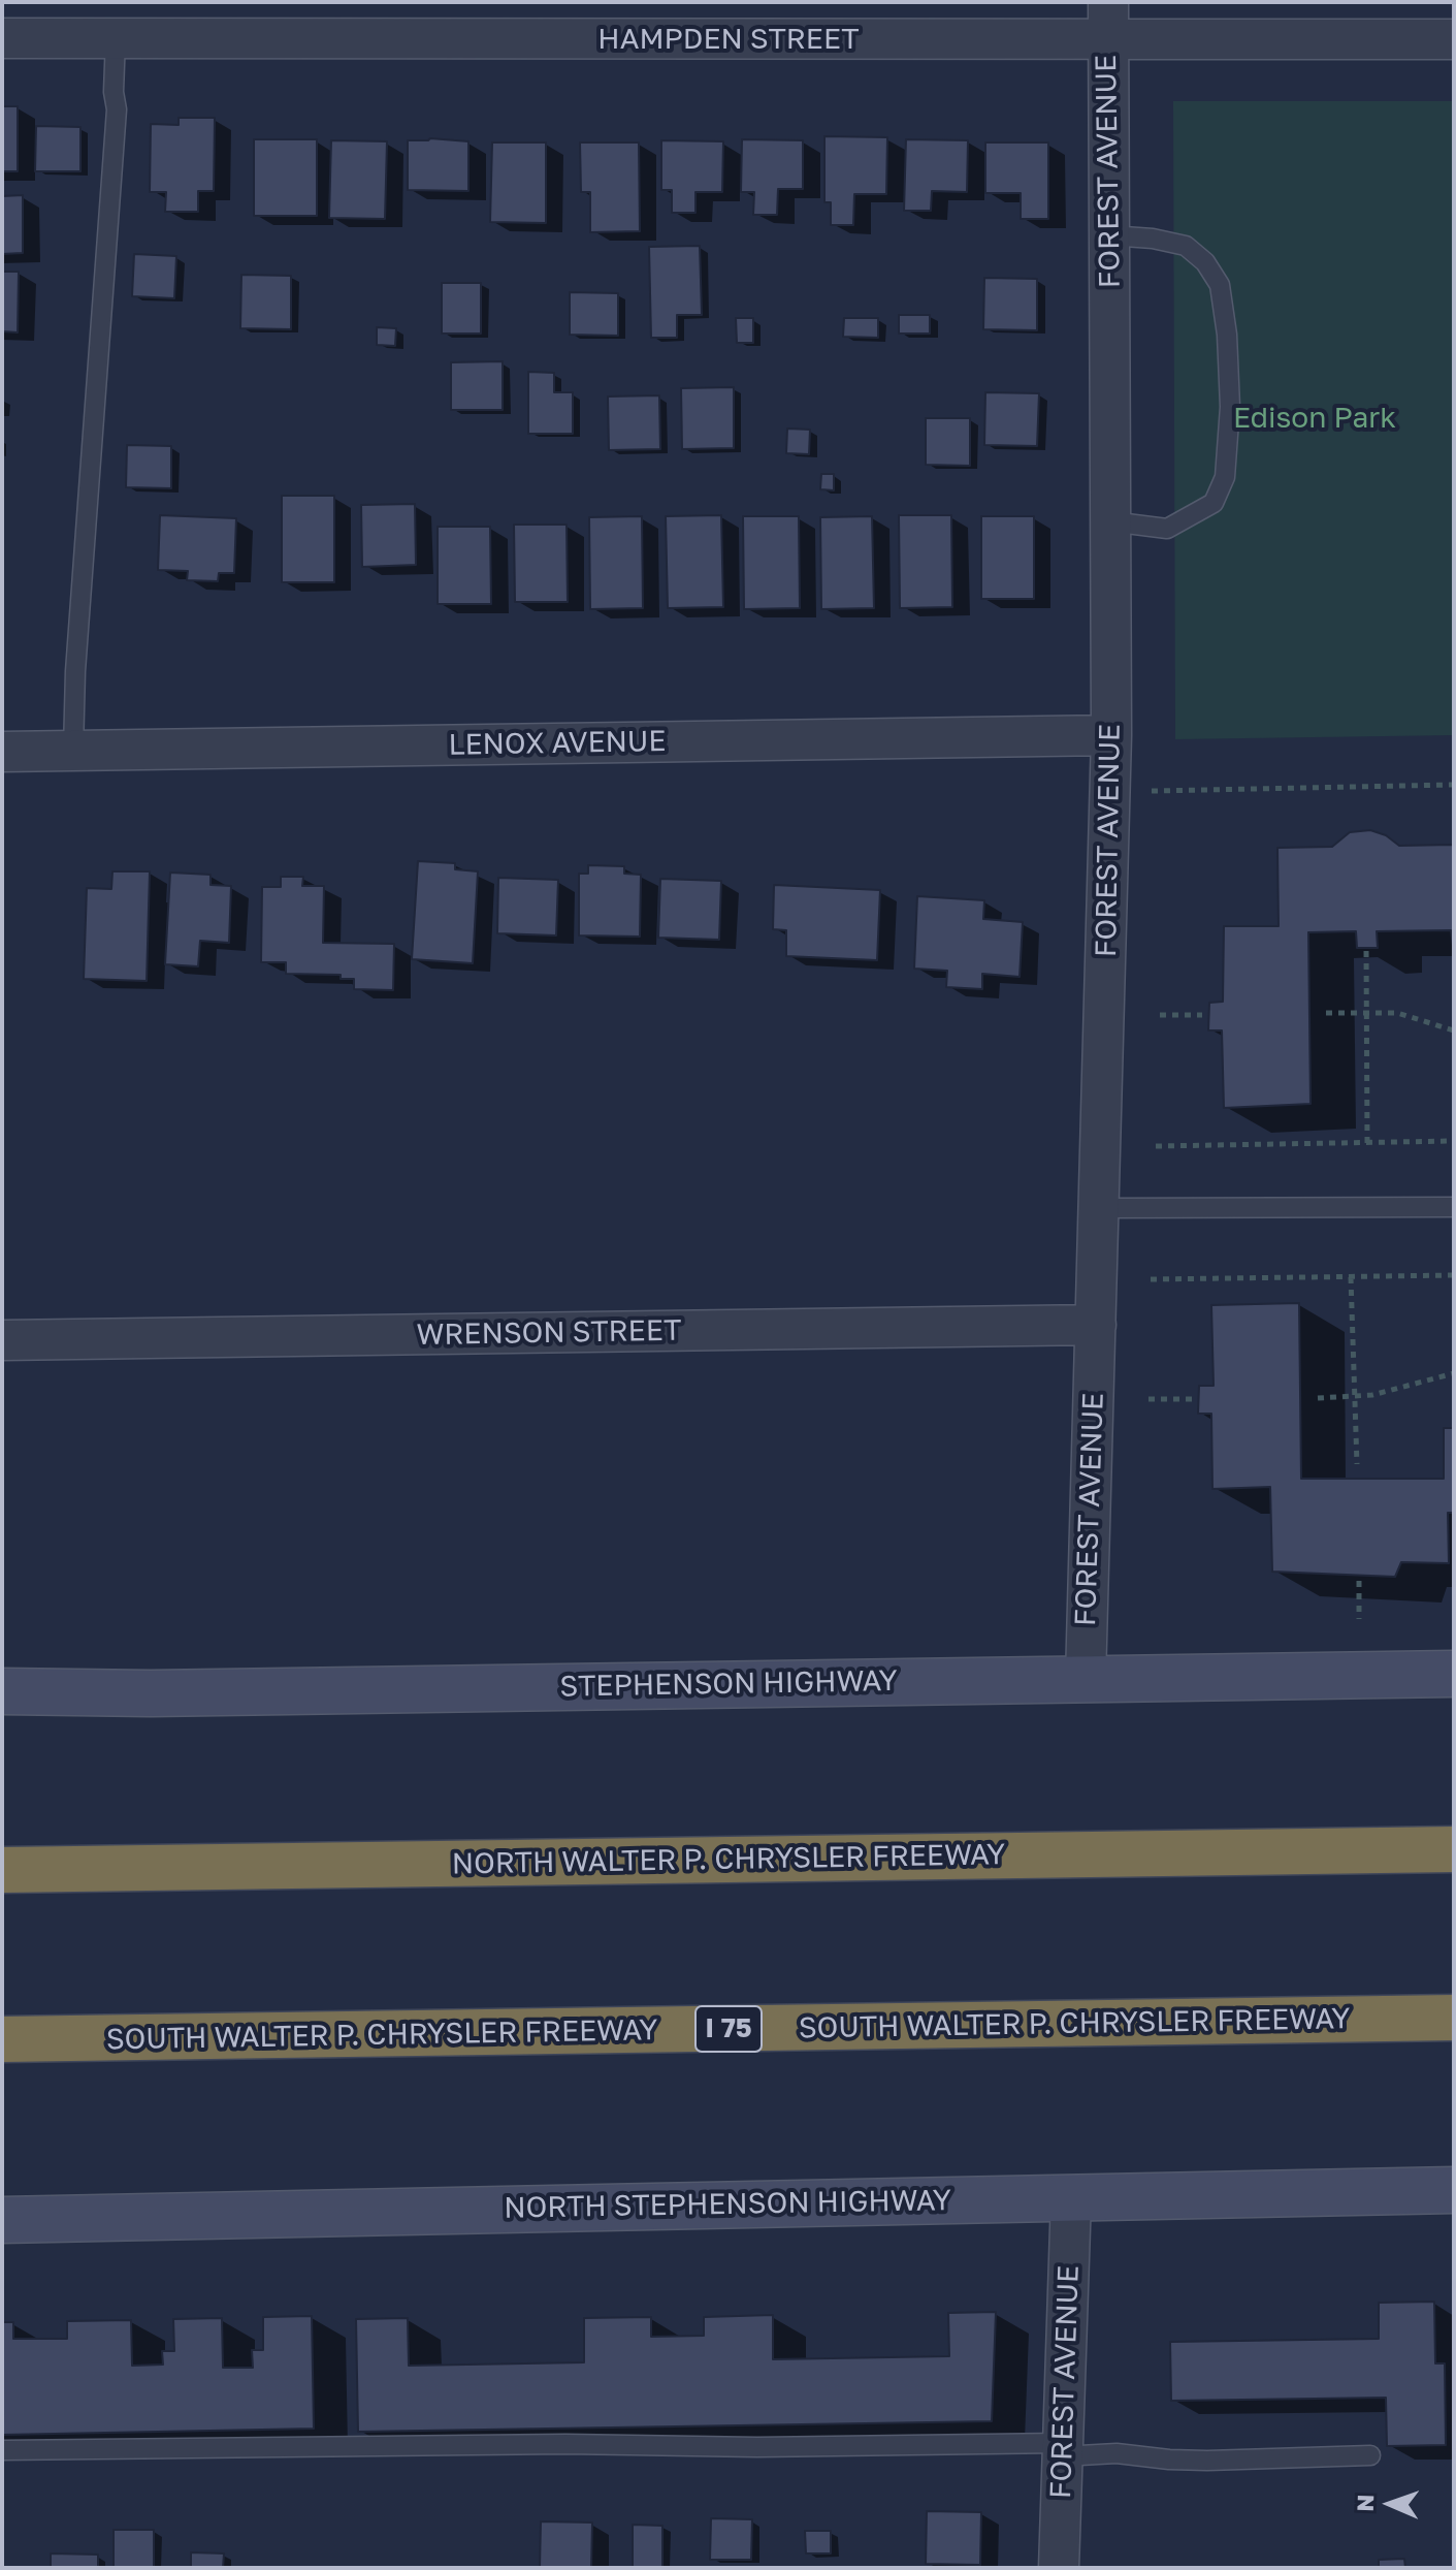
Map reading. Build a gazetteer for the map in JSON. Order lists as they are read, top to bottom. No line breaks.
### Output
{"streets":{"highway":["NORTH WALTER P. CHRYSLER FREEWAY","SOUTH WALTER P. CHRYSLER FREEWAY","I 75"],"main road":["STEPHENSON HIGHWAY","NORTH STEPHENSON HIGHWAY"],"street":["HAMPDEN STREET","FOREST AVENUE","LENOX AVENUE","WRENSON STREET"]},"crossings":[["HAMPDEN STREET","FOREST AVENUE"],["FOREST AVENUE","LENOX AVENUE"],["FOREST AVENUE","WRENSON STREET"],["FOREST AVENUE","STEPHENSON HIGHWAY"],["FOREST AVENUE","NORTH STEPHENSON HIGHWAY"]],"parks":["Edison Park"],"north":"left"}
